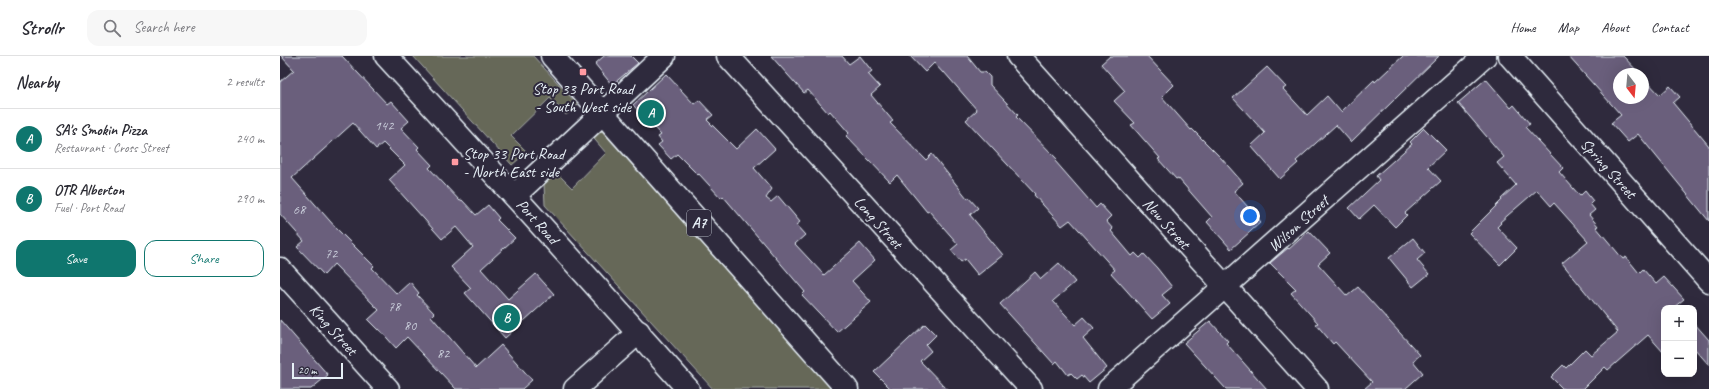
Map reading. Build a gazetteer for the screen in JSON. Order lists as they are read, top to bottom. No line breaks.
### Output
{"streets":{"main road":["Spring Street","Port Road","Long Street","A7","New Street","Wilson Street","King Street"]},"crossings":[["New Street","Wilson Street"]],"places":{"transit":["Stop 33 Port Road - South West side","Stop 33 Port Road - North East side"]},"house_numbers":["142","68","72","78","80","82"],"scale_bar":"20 m","north":"bottom","page":{"header":"Strollr","search":"Search here","nav":["Home","Map","About","Contact"],"heading":["Nearby","2 results"],"pins":["A","B"],"list":[{"mark":"A","name":"SA's Smokin Pizza","note":"Restaurant · Cross Street","value":"240 m"},{"mark":"B","name":"OTR Alberton","note":"Fuel · Port Road","value":"290 m"}],"buttons":["Save","Share"],"map_buttons":["+","−"],"scale":"20 m"}}
